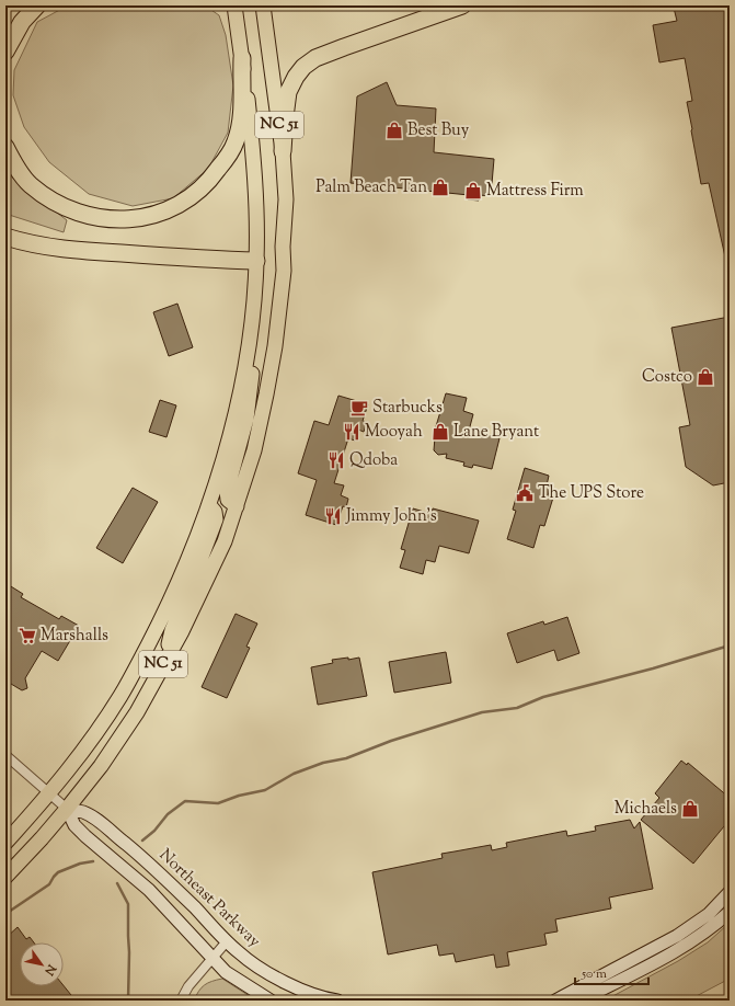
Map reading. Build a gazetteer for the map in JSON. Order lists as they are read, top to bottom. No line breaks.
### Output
{"streets":{"main road":["NC 51"],"street":["Northeast Parkway"]},"crossings":[["NC 51","Northeast Parkway"]],"places":{"shop":["Best Buy","Palm Beach Tan","Mattress Firm","Costco","Lane Bryant","Michaels"],"cafe":["Starbucks"],"restaurant":["Mooyah","Qdoba","Jimmy John's"],"public building":["The UPS Store"],"supermarket":["Marshalls"]},"scale_bar":"50 m","north":"bottom right"}
